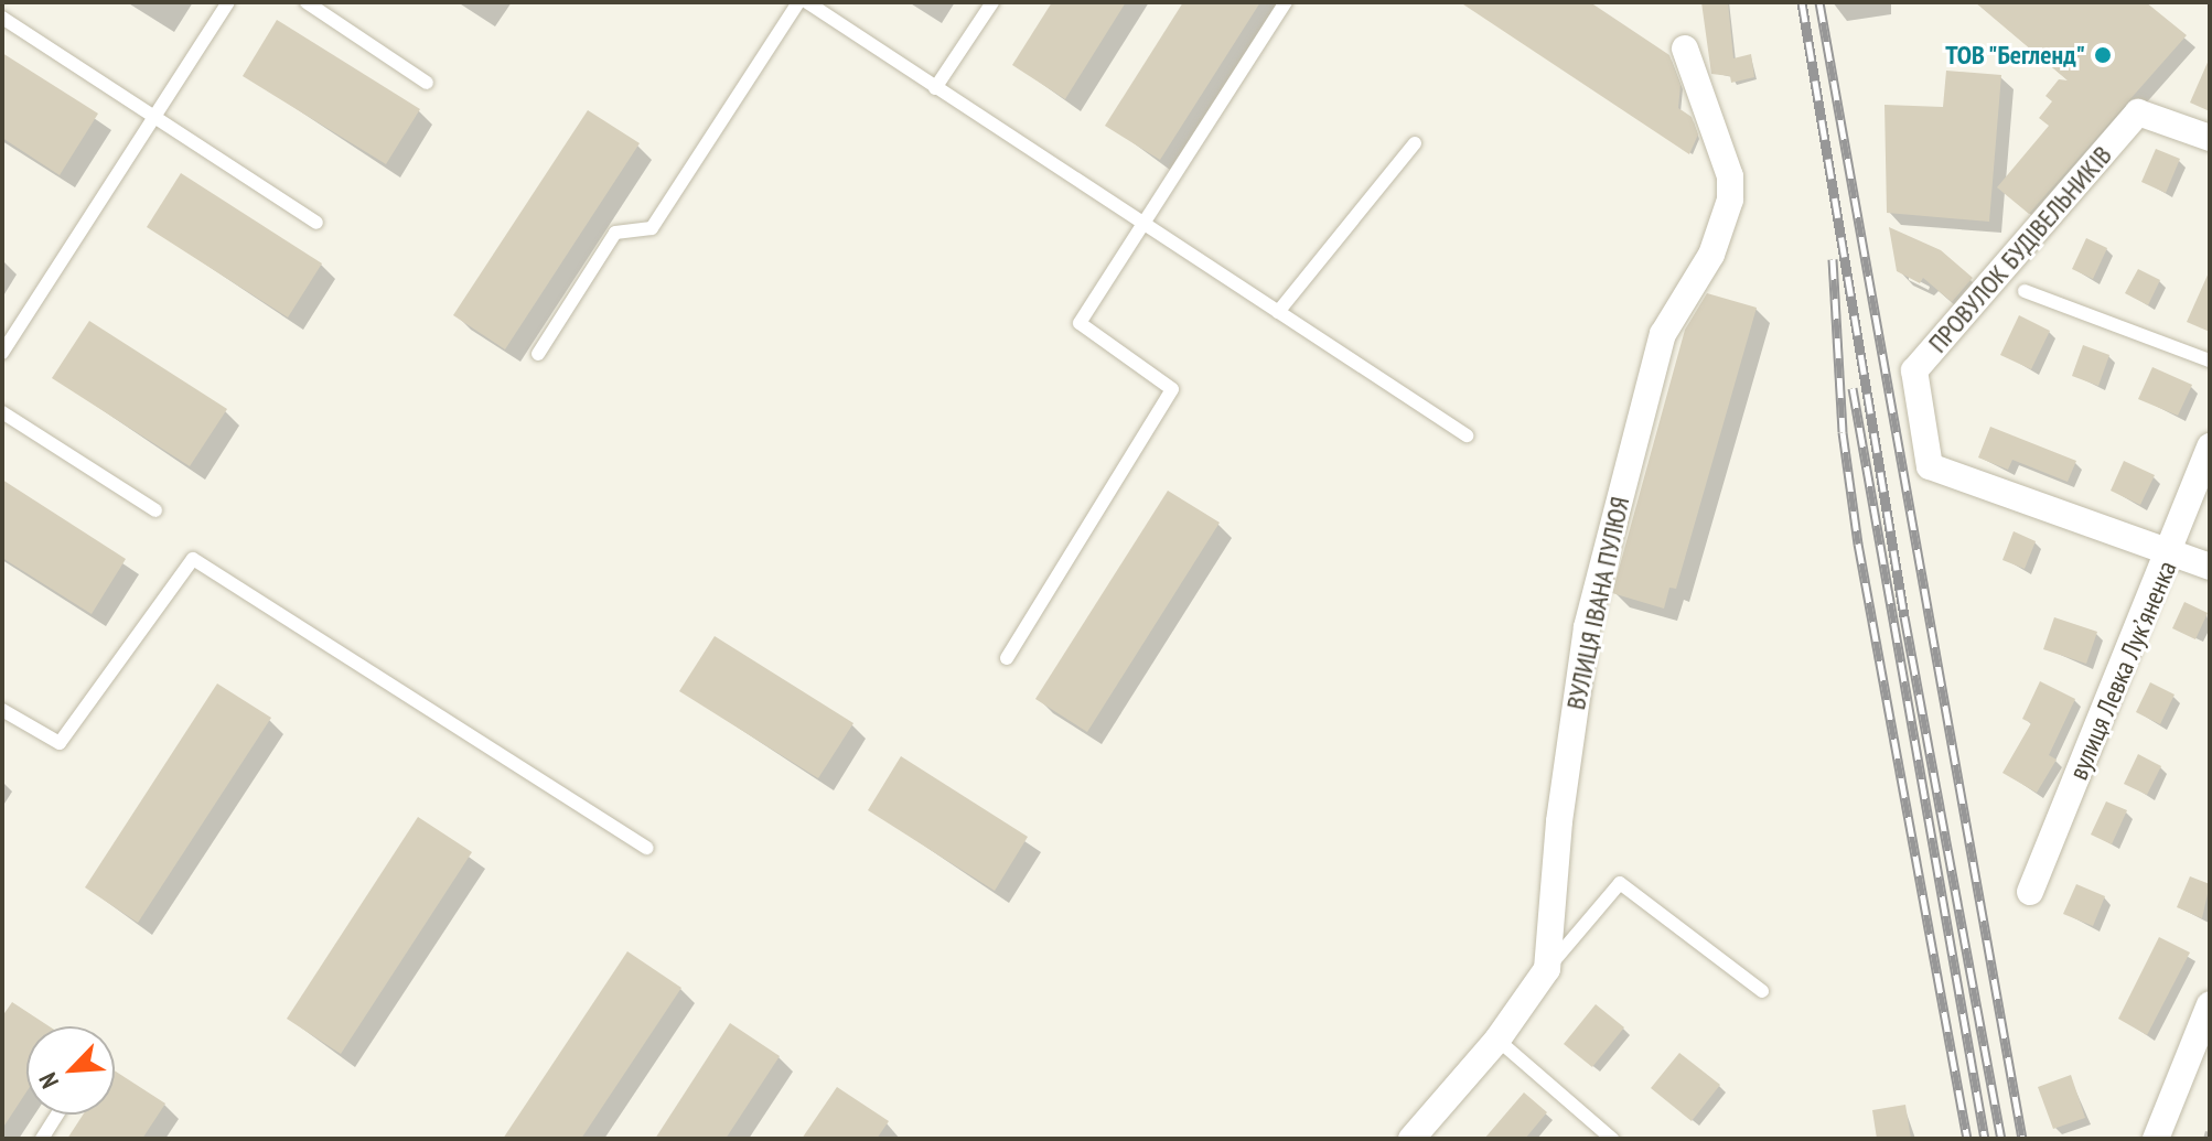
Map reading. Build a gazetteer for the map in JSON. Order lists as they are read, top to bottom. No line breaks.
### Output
{"streets":{"street":["ПРОВУЛОК БУДІВЕЛЬНИКІВ","ВУЛИЦЯ ІВАНА ПУЛЮЯ","вулиця Левка Лукʼяненка"]},"crossings":[["ПРОВУЛОК БУДІВЕЛЬНИКІВ","вулиця Левка Лукʼяненка"]],"places":["ТОВ \"Бегленд\""],"north":"bottom left"}
